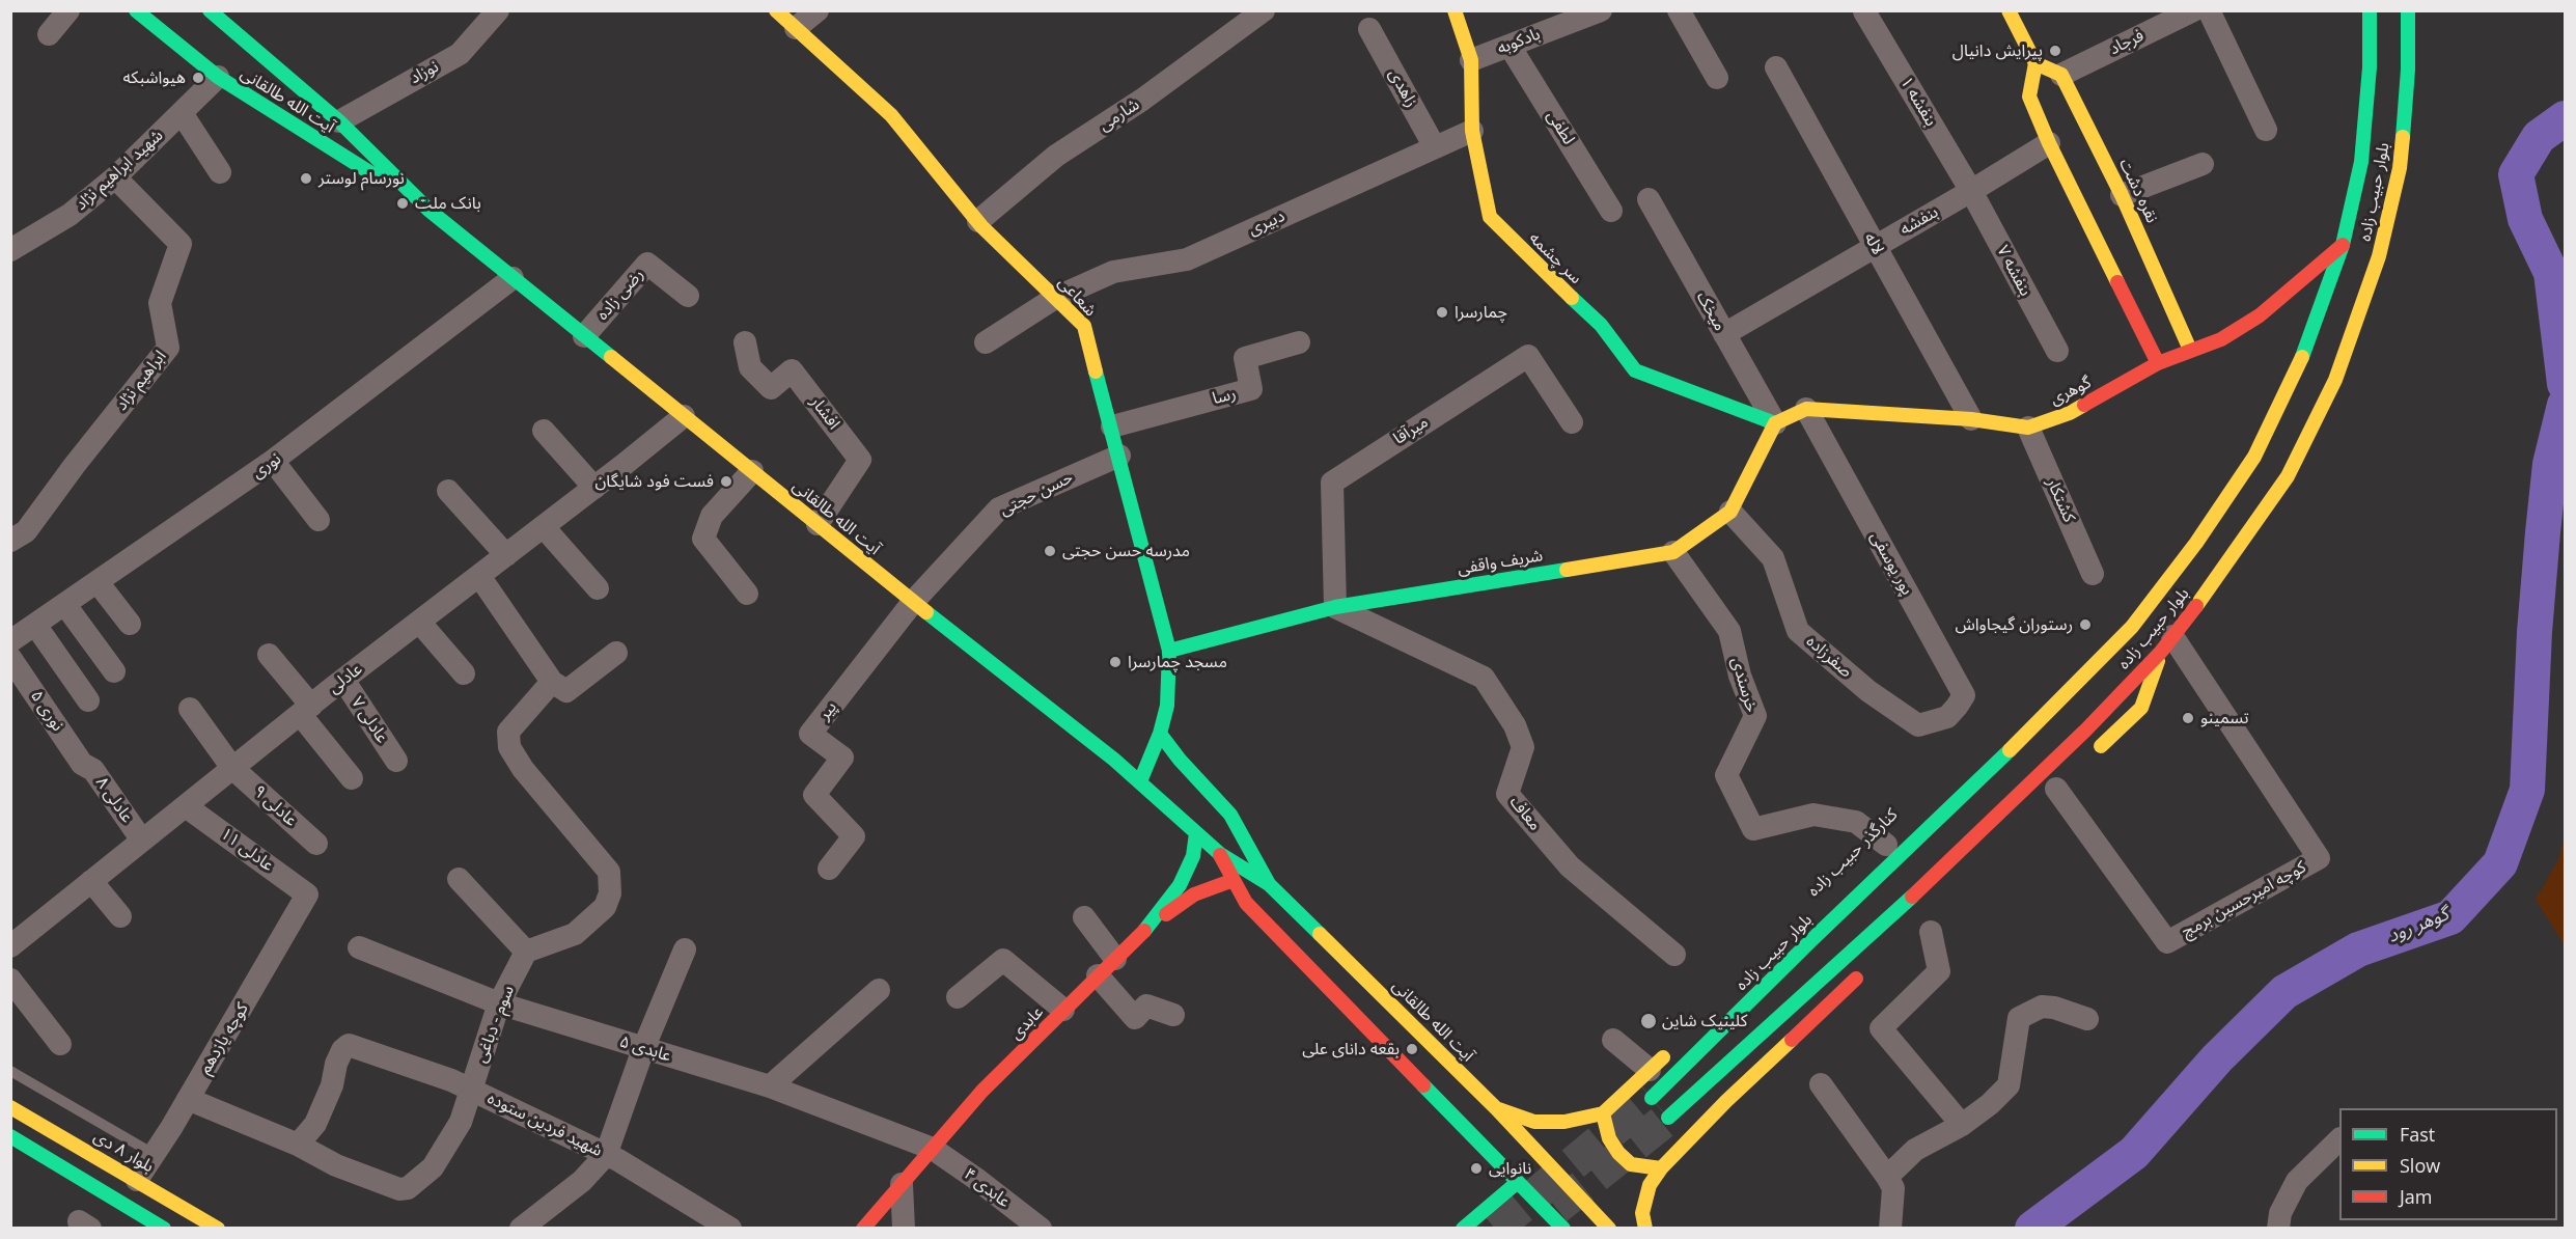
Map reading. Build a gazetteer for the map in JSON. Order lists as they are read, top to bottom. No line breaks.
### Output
{"streets":{"main road":["آیت الله طالقانی","نقره دشت","بلوار حبیب زاده","سر چشمه","شعاعی","گوهری","شریف واقفی","عابدی","بلوار ۸ دی"],"street":["بادکوبه","فرجاد","نوزاد","زاهدی","بنفشه ۱","شارمی","لطفی","شهید ابراهیم نژاد","بنفشه","دبیری","لاله","بنفشه ۷","رضی زاده","میخک","ابراهیم نژاد","رسا","افشار","میرآقا","نوری","حسن حجتی","کشتکار","پور یوسفی","صفرزاده","عادلی","خرسندی","نوری ۵","پیر","عادلی ۷","عادلی ۸","عادلی ۹","معاف","عادلی ۱۱","کوچه امیرحسین برمچ","سوم - دباغی","کوچه یازدهم","عابدی ۵","شهید فردین ستوده","عابدی ۴"]},"crossings":[["بادکوبه","لطفی"],["بادکوبه","سر چشمه"],["فرجاد","نقره دشت"],["نوزاد","آیت الله طالقانی"],["زاهدی","دبیری"],["آیت الله طالقانی","شهید ابراهیم نژاد"],["آیت الله طالقانی","رضی زاده"],["آیت الله طالقانی","شعاعی"],["آیت الله طالقانی","افشار"],["آیت الله طالقانی","نوری"],["آیت الله طالقانی","حسن حجتی"],["آیت الله طالقانی","عادلی"],["آیت الله طالقانی","پیر"],["آیت الله طالقانی","عابدی"],["بنفشه ۱","بنفشه"],["بنفشه ۱","بنفشه ۷"],["شارمی","شعاعی"],["شهید ابراهیم نژاد","ابراهیم نژاد"],["نقره دشت","گوهری"],["بلوار حبیب زاده","گوهری"],["بلوار حبیب زاده","کوچه امیرحسین برمچ"],["بنفشه","لاله"],["بنفشه","بنفشه ۷"],["بنفشه","میخک"],["دبیری","سر چشمه"],["دبیری","شعاعی"],["لاله","گوهری"],["سر چشمه","میخک"],["سر چشمه","گوهری"],["سر چشمه","شریف واقفی"],["شعاعی","رسا"],["شعاعی","حسن حجتی"],["شعاعی","شریف واقفی"],["میخک","گوهری"],["میخک","شریف واقفی"],["گوهری","کشتکار"],["گوهری","شریف واقفی"],["گوهری","پور یوسفی"],["میرآقا","شریف واقفی"],["میرآقا","معاف"],["حسن حجتی","پیر"],["شریف واقفی","صفرزاده"],["شریف واقفی","خرسندی"],["شریف واقفی","معاف"],["پور یوسفی","صفرزاده"],["عادلی","عادلی ۷"],["عادلی","عادلی ۸"],["عادلی","عادلی ۹"],["عادلی","عادلی ۱۱"],["نوری ۵","عادلی ۸"],["عادلی ۱۱","کوچه یازدهم"],["عابدی","عابدی ۵"],["عابدی","عابدی ۴"],["سوم - دباغی","کوچه یازدهم"],["سوم - دباغی","عابدی ۵"],["سوم - دباغی","شهید فردین ستوده"],["کوچه یازدهم","بلوار ۸ دی"],["عابدی ۵","عابدی ۴"]],"water":["گوهر رود"],"places":["پیرایش دانیال","هیواشبکه","نورسام لوستر","بانک ملت","چمارسرا","فست فود شایگان","مدرسه حسن حجتی","رستوران گیجاواش","مسجد چمارسرا","تسمینو","کلینیک شاین","بقعه دانای علی","نانوایی"],"legend":["Fast","Slow","Jam"]}
